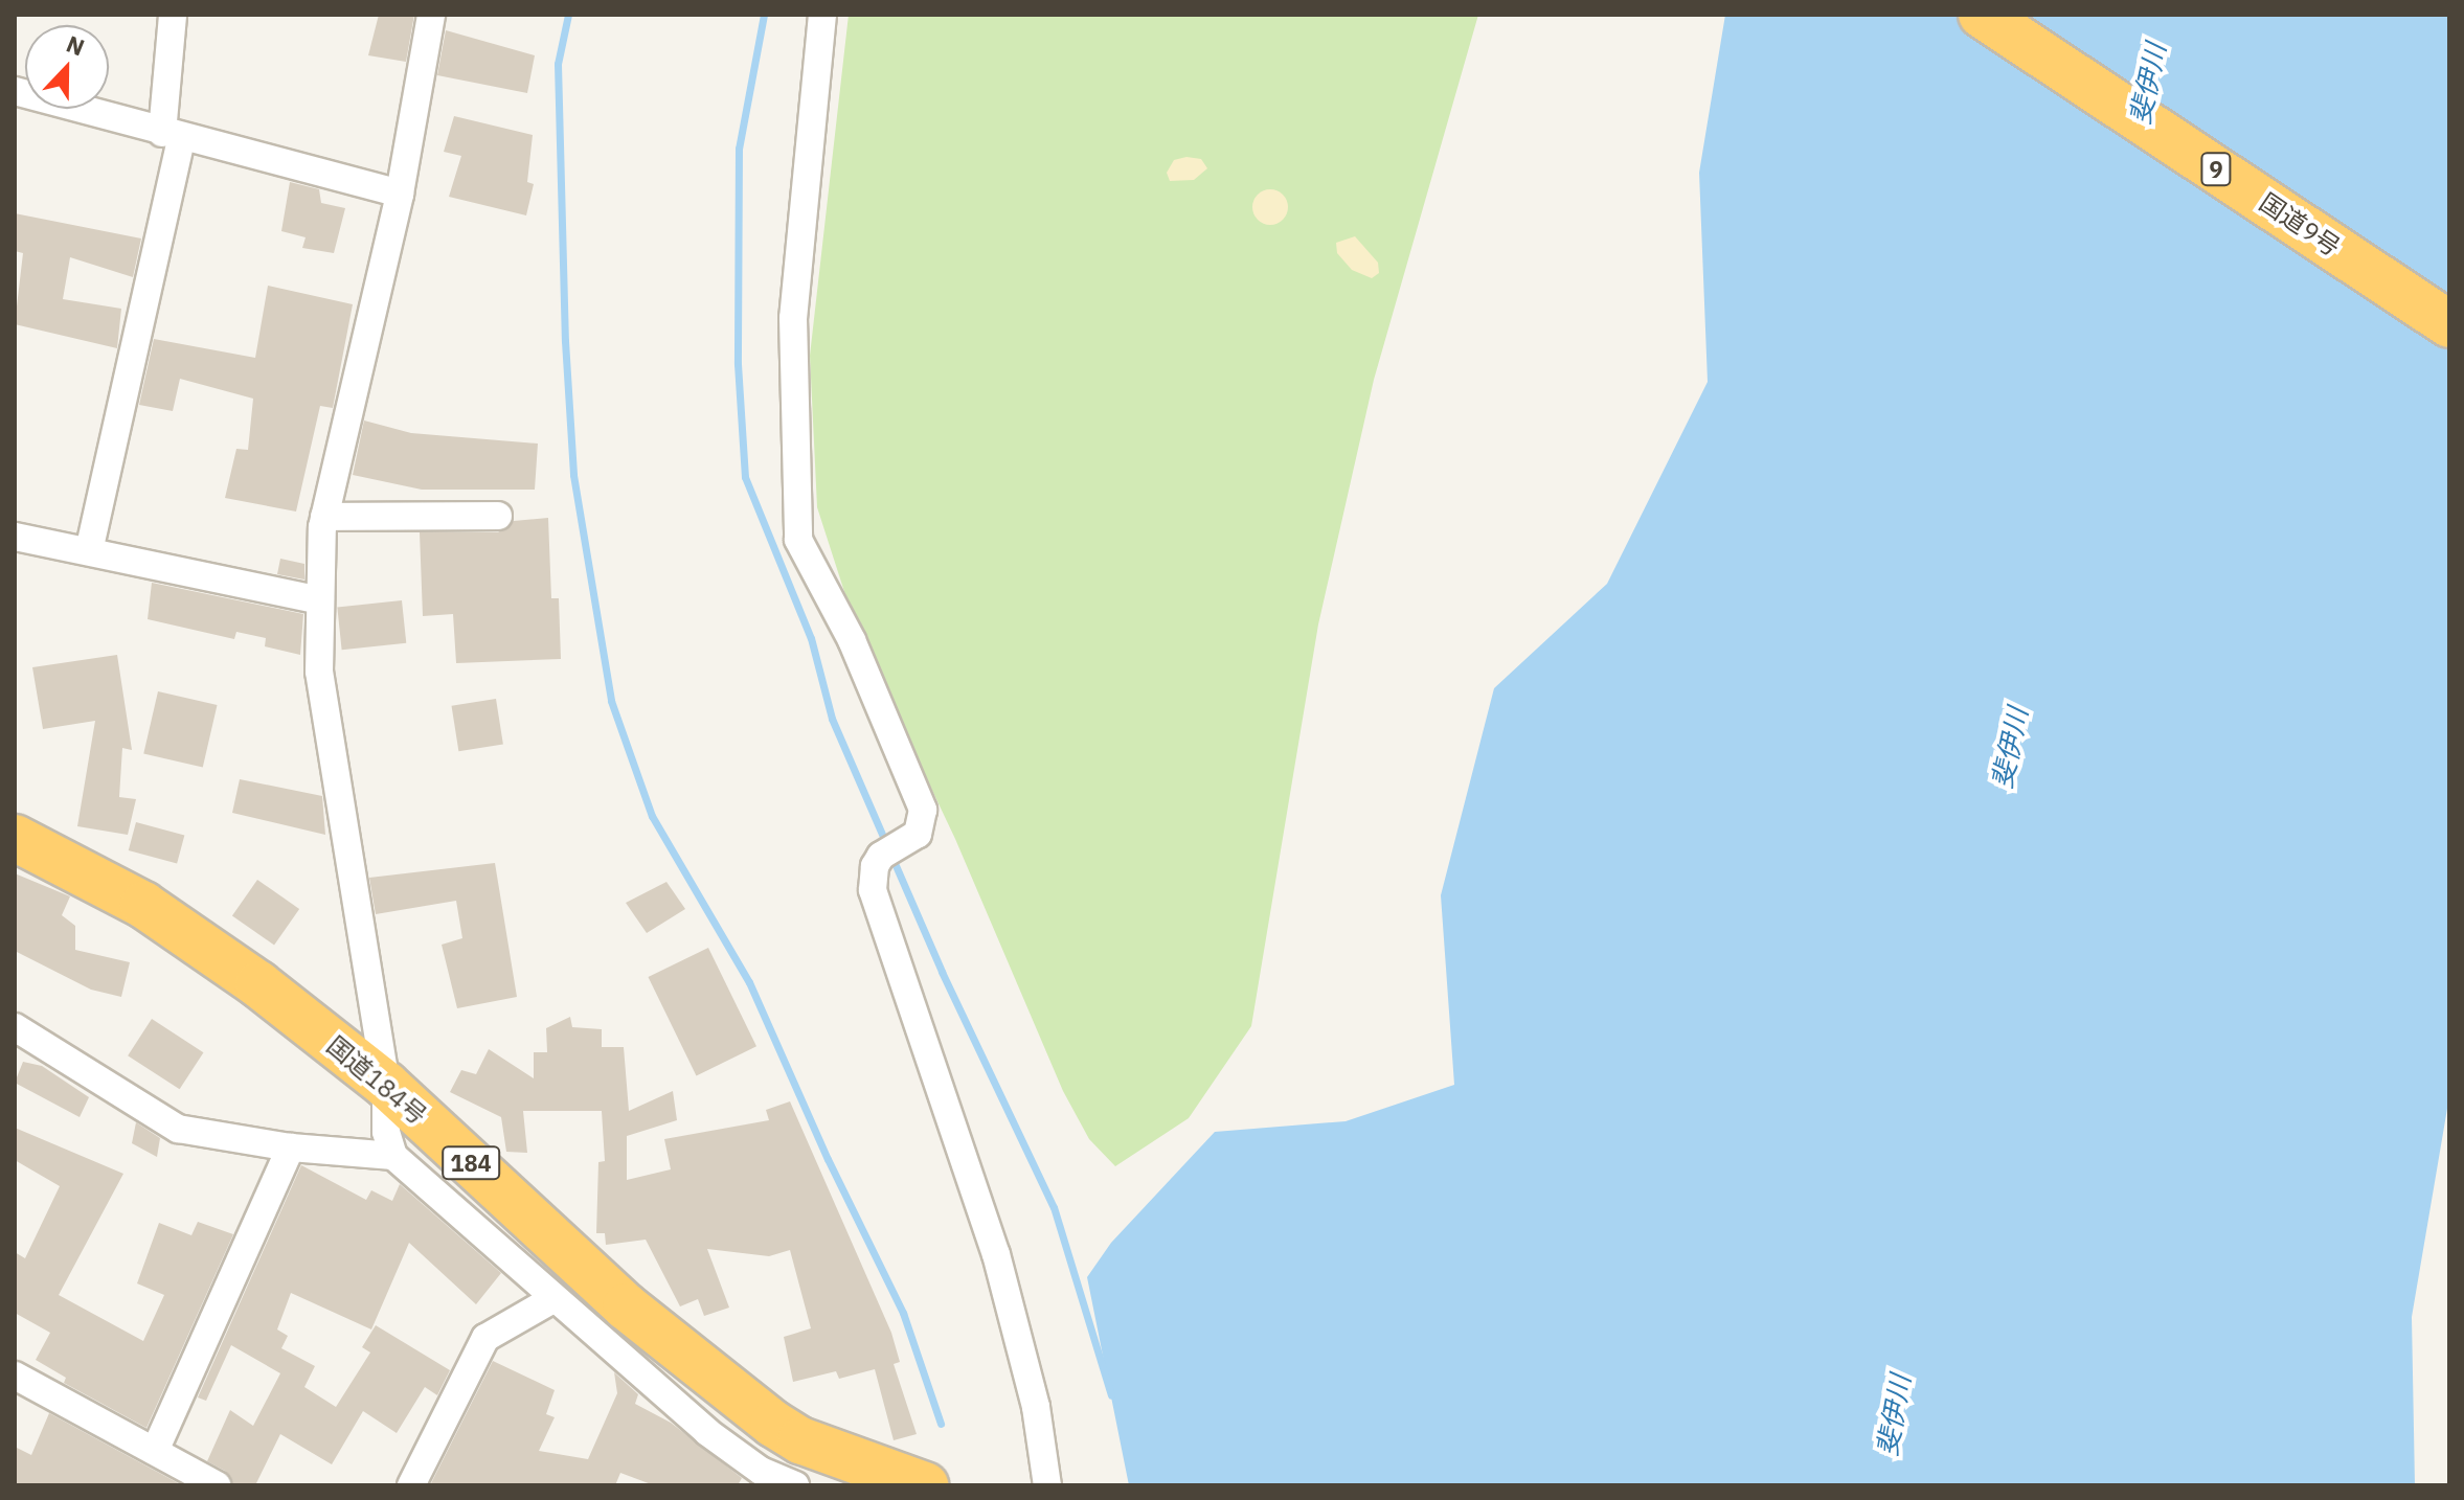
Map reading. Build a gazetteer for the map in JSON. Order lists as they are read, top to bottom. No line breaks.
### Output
{"streets":{"highway":["9","国道9号","国道184号","184"]},"water":["斐伊川"],"north":"top"}
